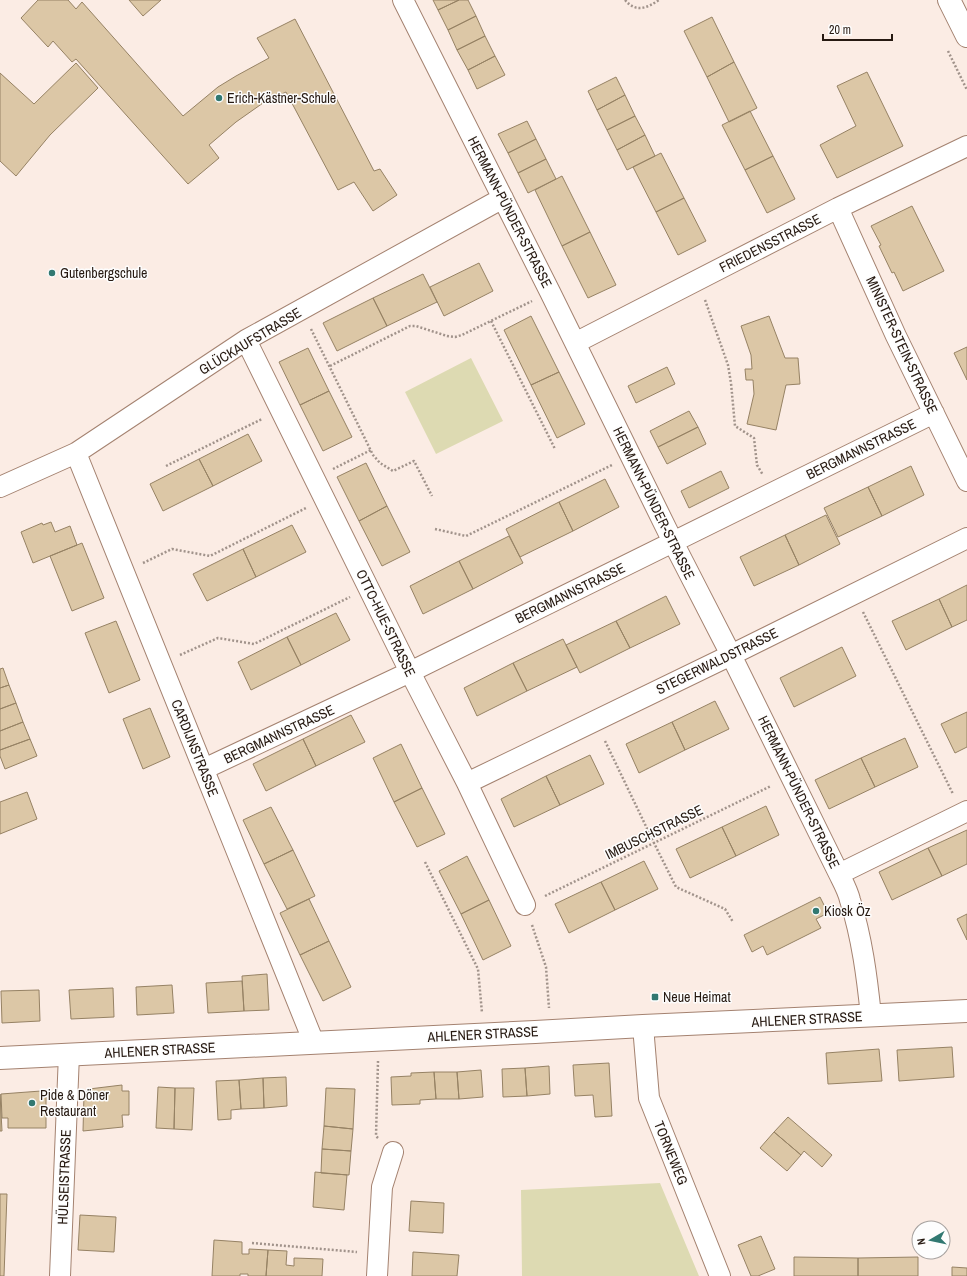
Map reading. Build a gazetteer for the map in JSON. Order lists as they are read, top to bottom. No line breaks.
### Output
{"streets":{"main road":["AHLENER STRASSE"],"street":["HERMANN-PÜNDER-STRASSE","FRIEDENSSTRASSE","GLÜCKAUFSTRASSE","MINISTER-STEIN-STRASSE","BERGMANNSTRASSE","OTTO-HUE-STRASSE","STEGERWALDSTRASSE","CARDIJNSTRASSE","TORNEWEG","HÜLSEISTRASSE"],"path":["IMBUSCHSTRASSE"]},"crossings":[["HERMANN-PÜNDER-STRASSE","FRIEDENSSTRASSE"],["HERMANN-PÜNDER-STRASSE","GLÜCKAUFSTRASSE"],["HERMANN-PÜNDER-STRASSE","BERGMANNSTRASSE"],["HERMANN-PÜNDER-STRASSE","STEGERWALDSTRASSE"],["HERMANN-PÜNDER-STRASSE","IMBUSCHSTRASSE"],["HERMANN-PÜNDER-STRASSE","AHLENER STRASSE"],["FRIEDENSSTRASSE","MINISTER-STEIN-STRASSE"],["GLÜCKAUFSTRASSE","OTTO-HUE-STRASSE"],["GLÜCKAUFSTRASSE","CARDIJNSTRASSE"],["MINISTER-STEIN-STRASSE","BERGMANNSTRASSE"],["BERGMANNSTRASSE","OTTO-HUE-STRASSE"],["BERGMANNSTRASSE","CARDIJNSTRASSE"],["OTTO-HUE-STRASSE","STEGERWALDSTRASSE"],["OTTO-HUE-STRASSE","IMBUSCHSTRASSE"],["CARDIJNSTRASSE","AHLENER STRASSE"],["AHLENER STRASSE","TORNEWEG"],["AHLENER STRASSE","HÜLSEISTRASSE"]],"places":{"other":["Erich-Kästner-Schule","Gutenbergschule","Kiosk Öz","Pide & Döner Restaurant"],"transit":["Neue Heimat"]},"scale_bar":"20 m","north":"left"}
